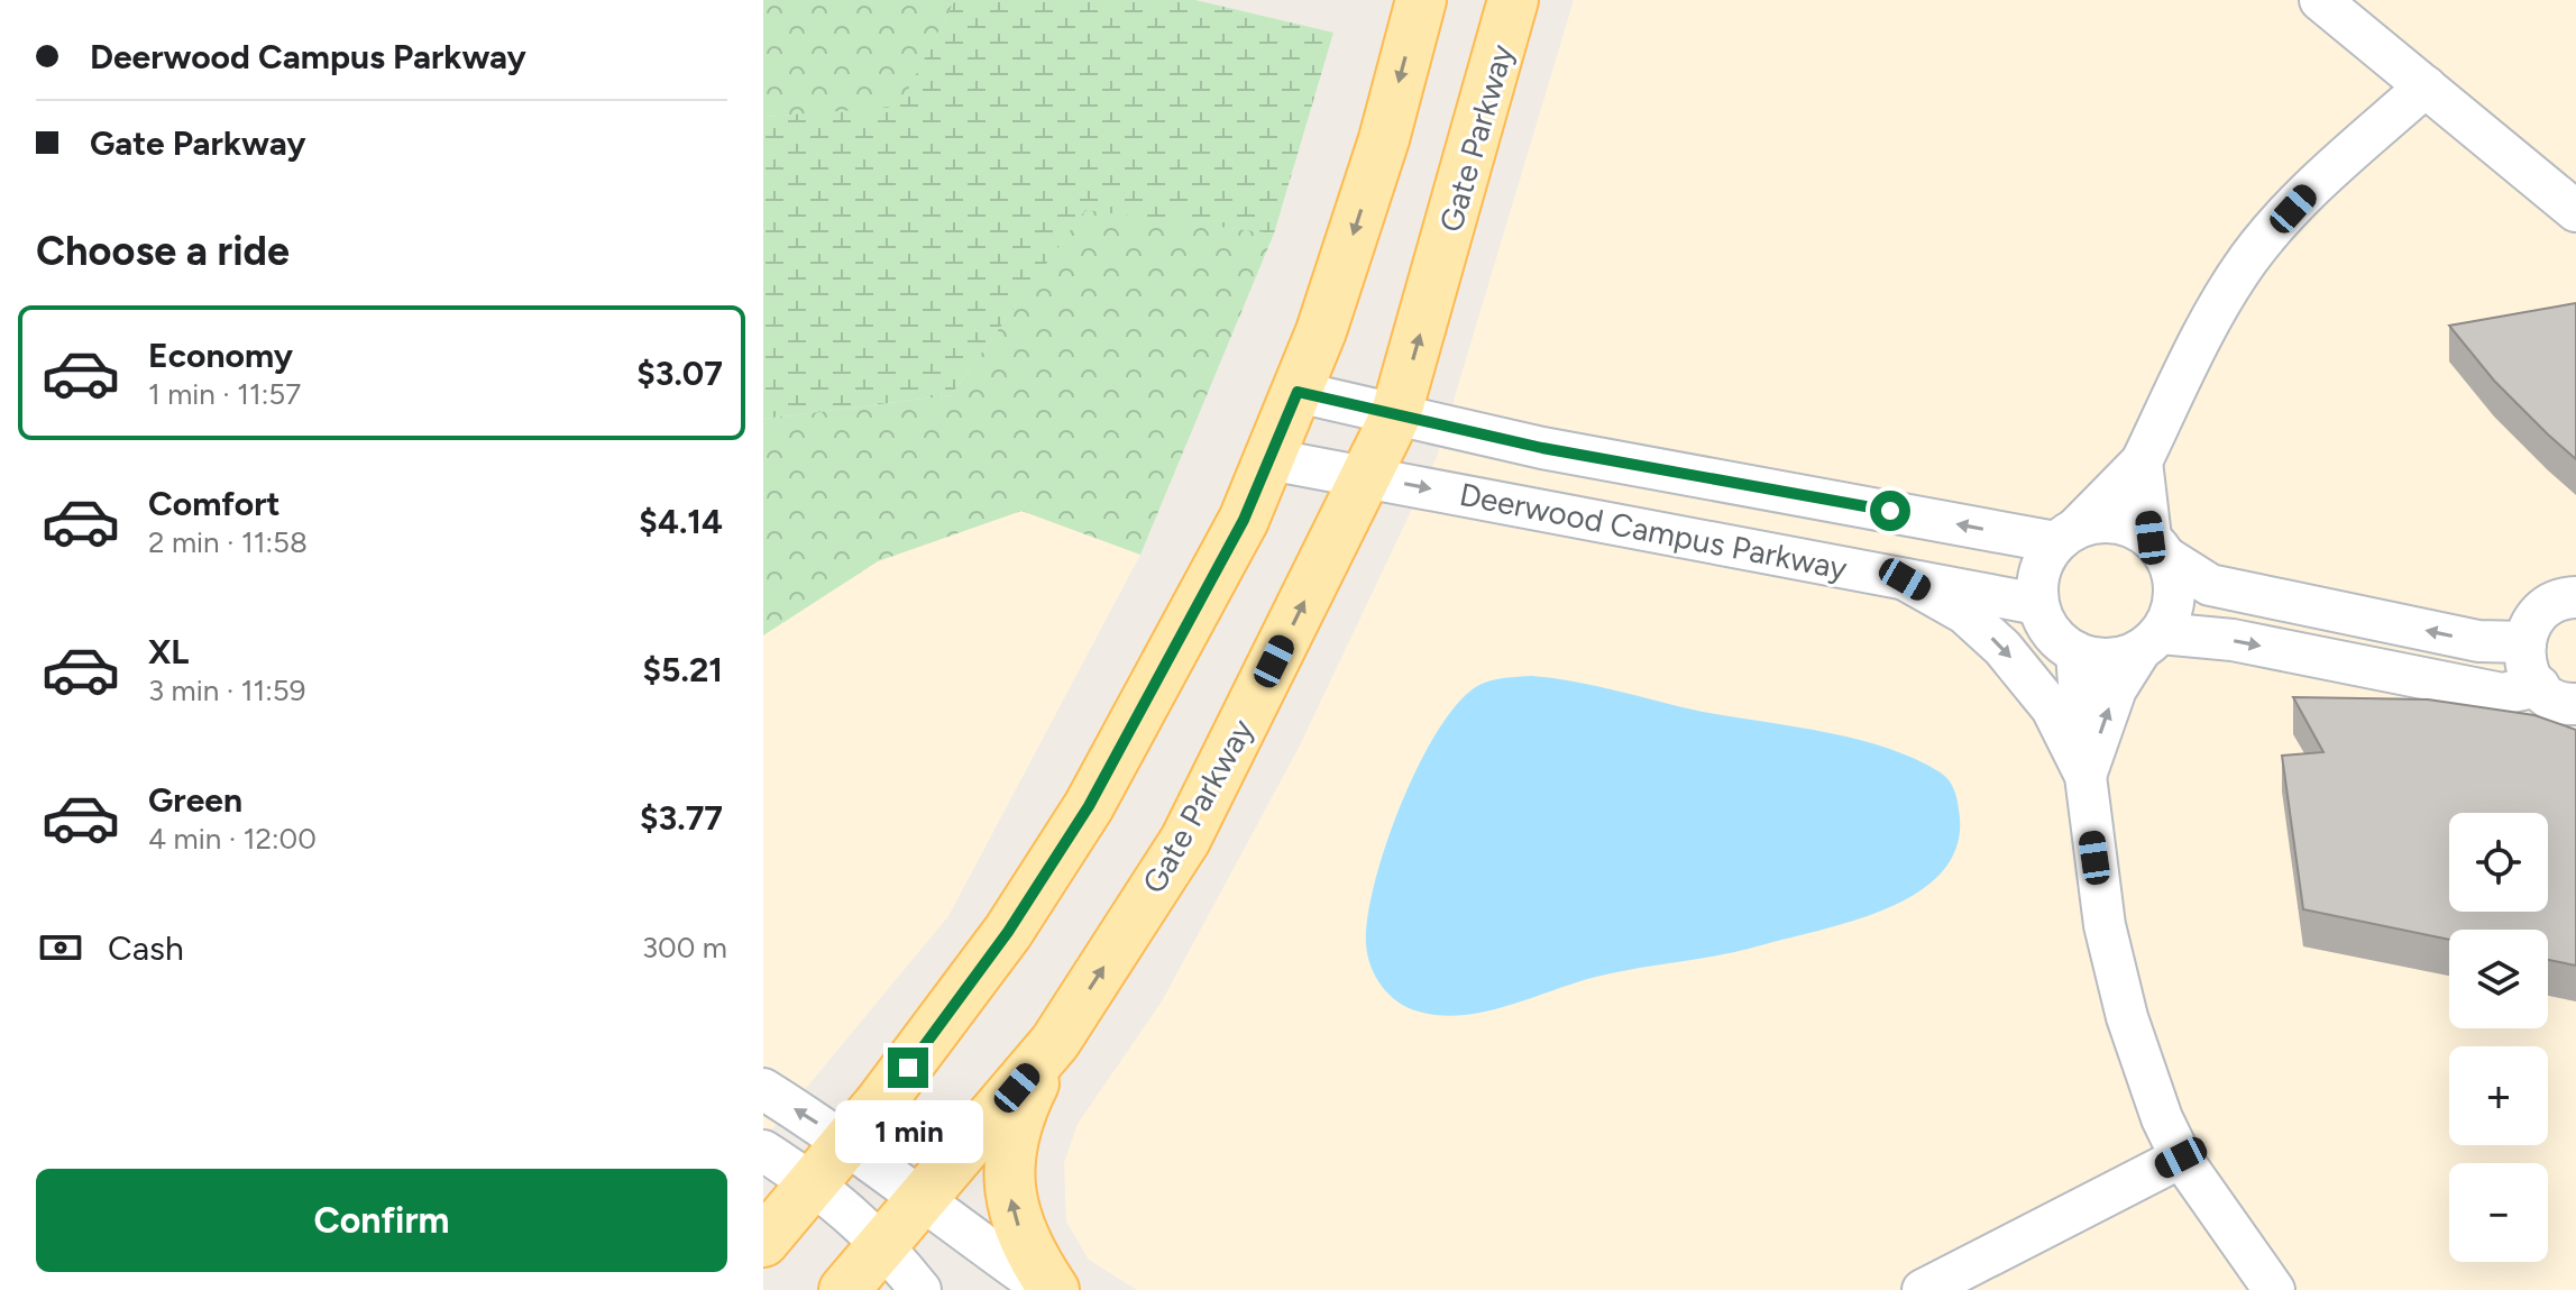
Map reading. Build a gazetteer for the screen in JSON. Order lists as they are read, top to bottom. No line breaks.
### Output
{"streets":{"main road":["Gate Parkway"],"street":["Deerwood Campus Parkway"]},"crossings":[["Gate Parkway","Deerwood Campus Parkway"]],"page":{"banner":["Deerwood Campus Parkway","Gate Parkway"],"heading":"Choose a ride","list":[{"name":"Economy","note":"1 min · 11:57","value":"$3.07"},{"name":"Comfort","note":"2 min · 11:58","value":"$4.14"},{"name":"XL","note":"3 min · 11:59","value":"$5.21"},{"name":"Green","note":"4 min · 12:00","value":"$3.77"}],"map_buttons":["+","−"],"pay":["Cash","300 m"],"bubble":"1 min","buttons":"Confirm"}}
